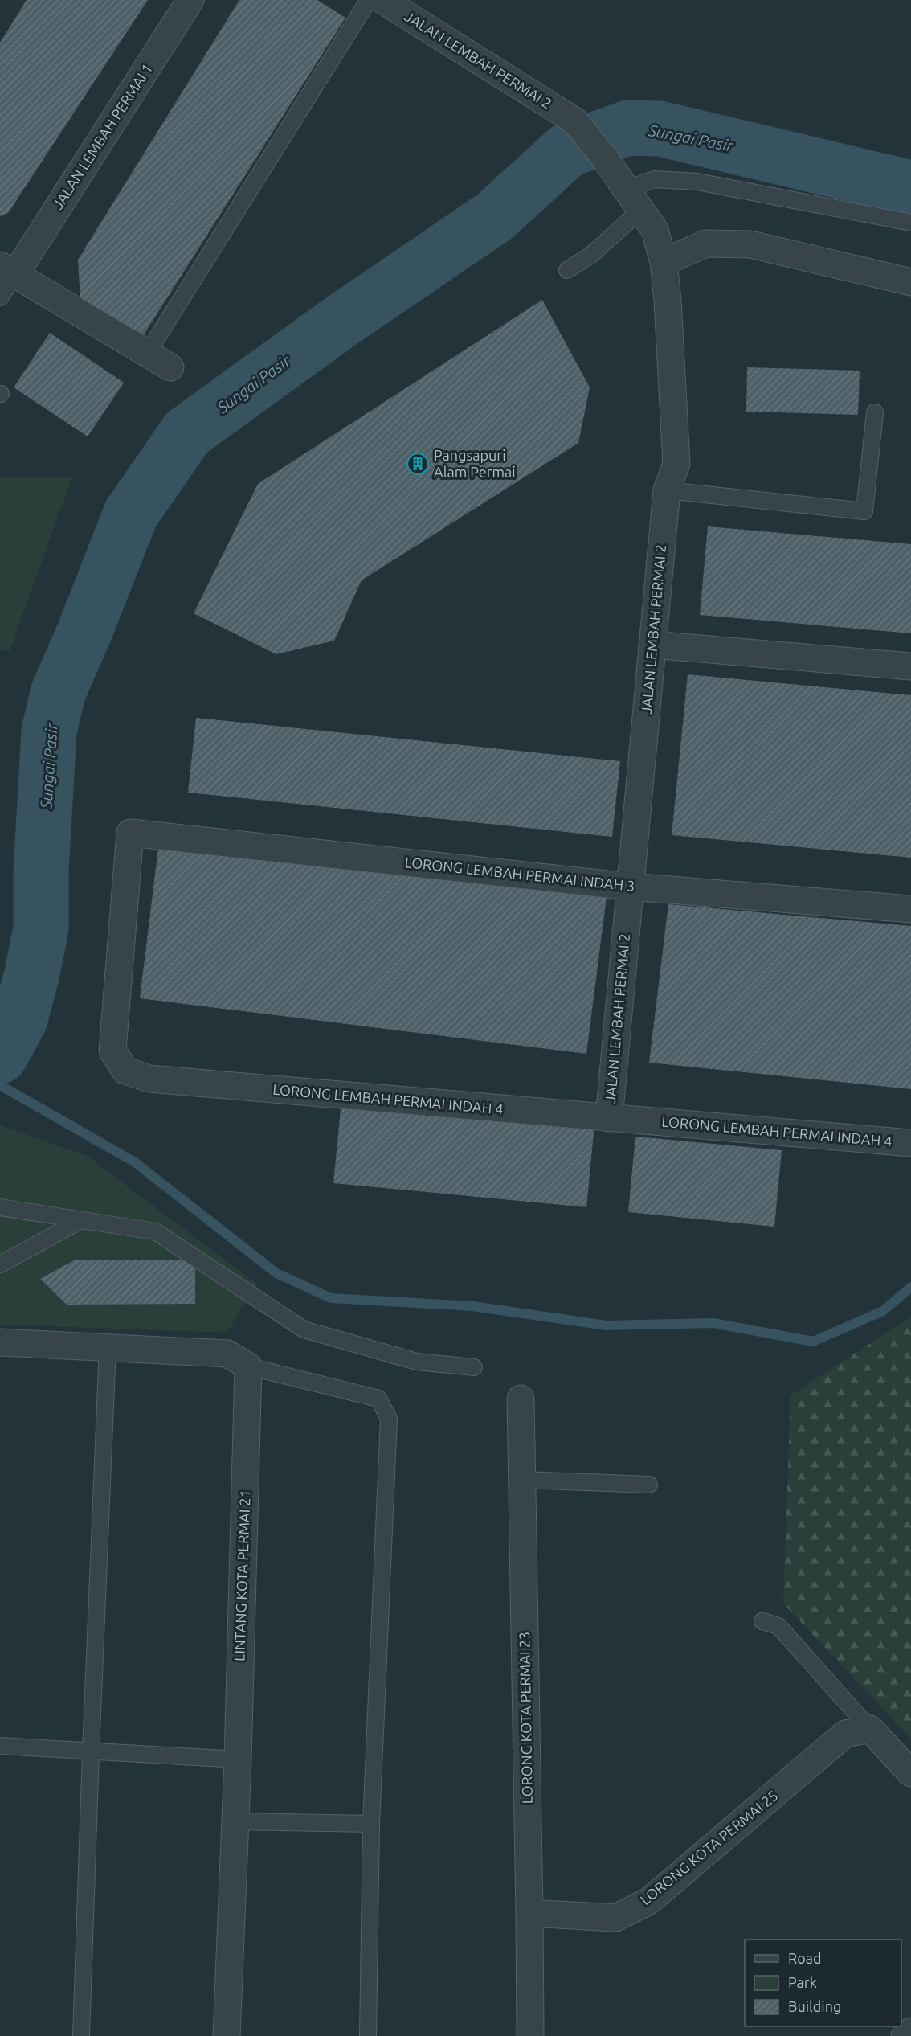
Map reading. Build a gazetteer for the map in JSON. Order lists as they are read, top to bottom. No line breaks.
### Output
{"streets":{"street":["JALAN LEMBAH PERMAI 2","JALAN LEMBAH PERMAI 1","LORONG LEMBAH PERMAI INDAH 3","LORONG LEMBAH PERMAI INDAH 4","LINTANG KOTA PERMAI 21","LORONG KOTA PERMAI 23","LORONG KOTA PERMAI 25"]},"crossings":[["JALAN LEMBAH PERMAI 2","LORONG LEMBAH PERMAI INDAH 3"],["JALAN LEMBAH PERMAI 2","LORONG LEMBAH PERMAI INDAH 4"],["LORONG LEMBAH PERMAI INDAH 3","LORONG LEMBAH PERMAI INDAH 4"],["LORONG KOTA PERMAI 23","LORONG KOTA PERMAI 25"]],"water":["Sungai Pasir"],"places":{"building":["Pangsapuri Alam Permai"]},"legend":["Road","Park","Building"]}
